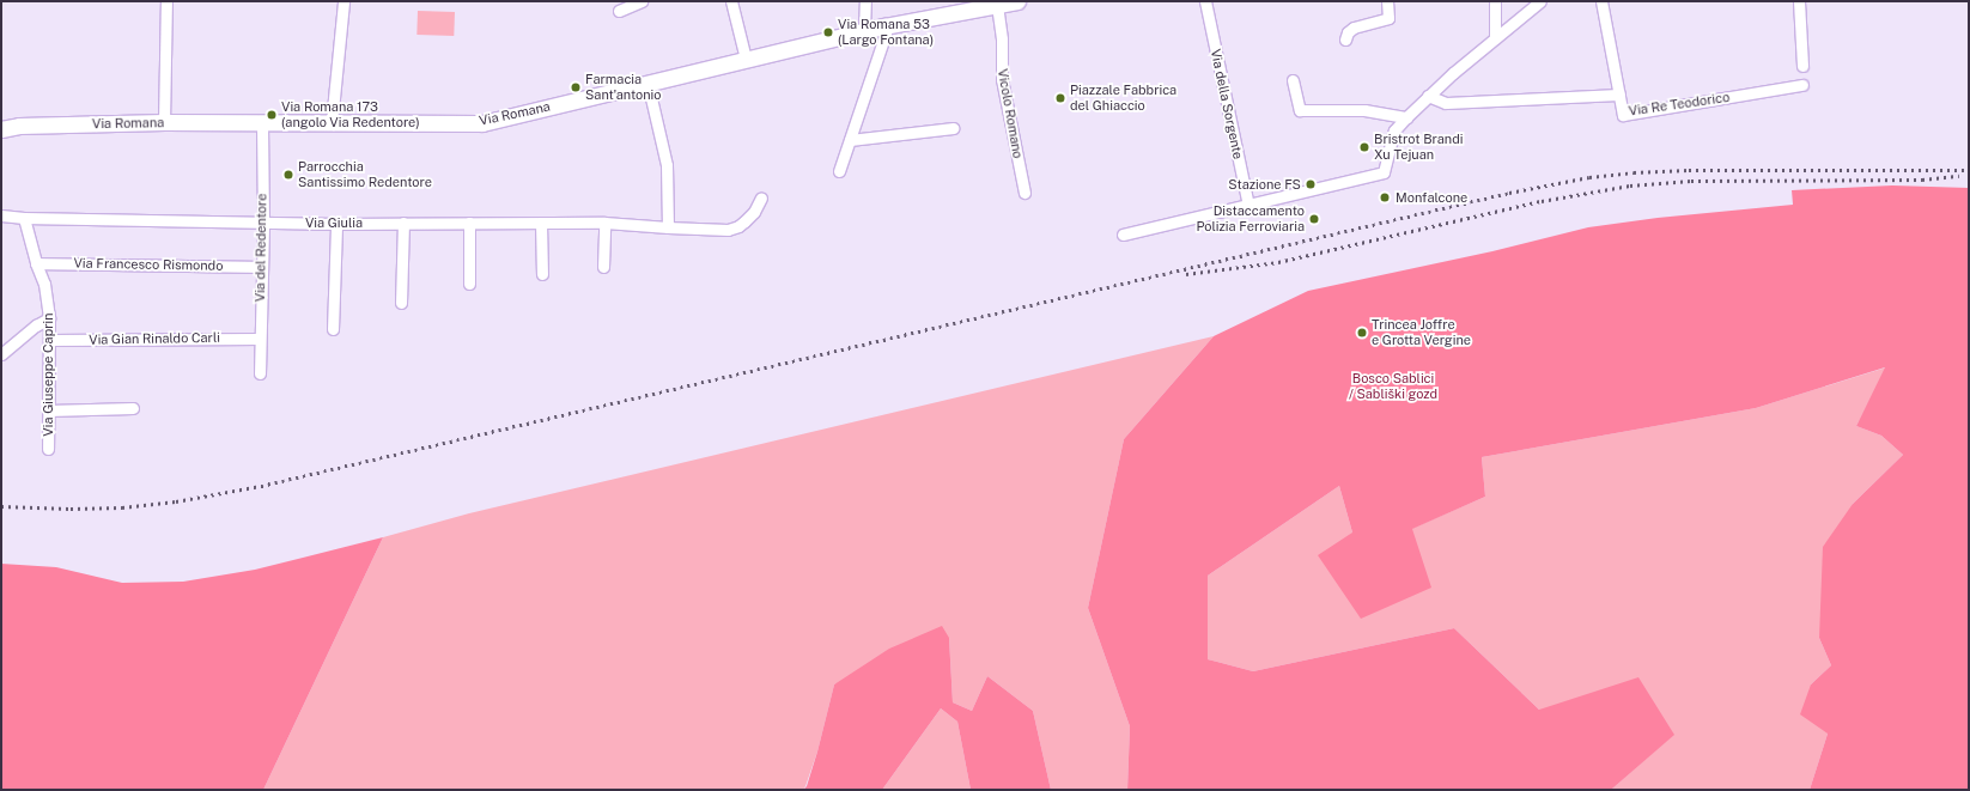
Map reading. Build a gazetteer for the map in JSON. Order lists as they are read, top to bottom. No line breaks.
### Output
{"streets":{"street":["Via della Sorgente","Via Re Teodorico","Via Romana","Vicolo Romano","Via Giulia","Via del Redentore","Via Francesco Rismondo","Via Gian Rinaldo Carli","Via Giuseppe Caprin"]},"crossings":[["Via Romana","Vicolo Romano"],["Via Romana","Via del Redentore"],["Via Giulia","Via del Redentore"],["Via Giulia","Via Giuseppe Caprin"],["Via del Redentore","Via Francesco Rismondo"],["Via del Redentore","Via Gian Rinaldo Carli"],["Via Francesco Rismondo","Via Giuseppe Caprin"],["Via Gian Rinaldo Carli","Via Giuseppe Caprin"]],"parks":["Bosco Sablici / Sabliški gozd"],"places":["Via Romana 53 (Largo Fontana)","Farmacia Sant'antonio","Piazzale Fabbrica del Ghiaccio","Via Romana 173 (angolo Via Redentore)","Bristrot Brandi Xu Tejuan","Parrocchia Santissimo Redentore","Stazione FS","Monfalcone","Distaccamento Polizia Ferroviaria","Trincea Joffre e Grotta Vergine"]}
